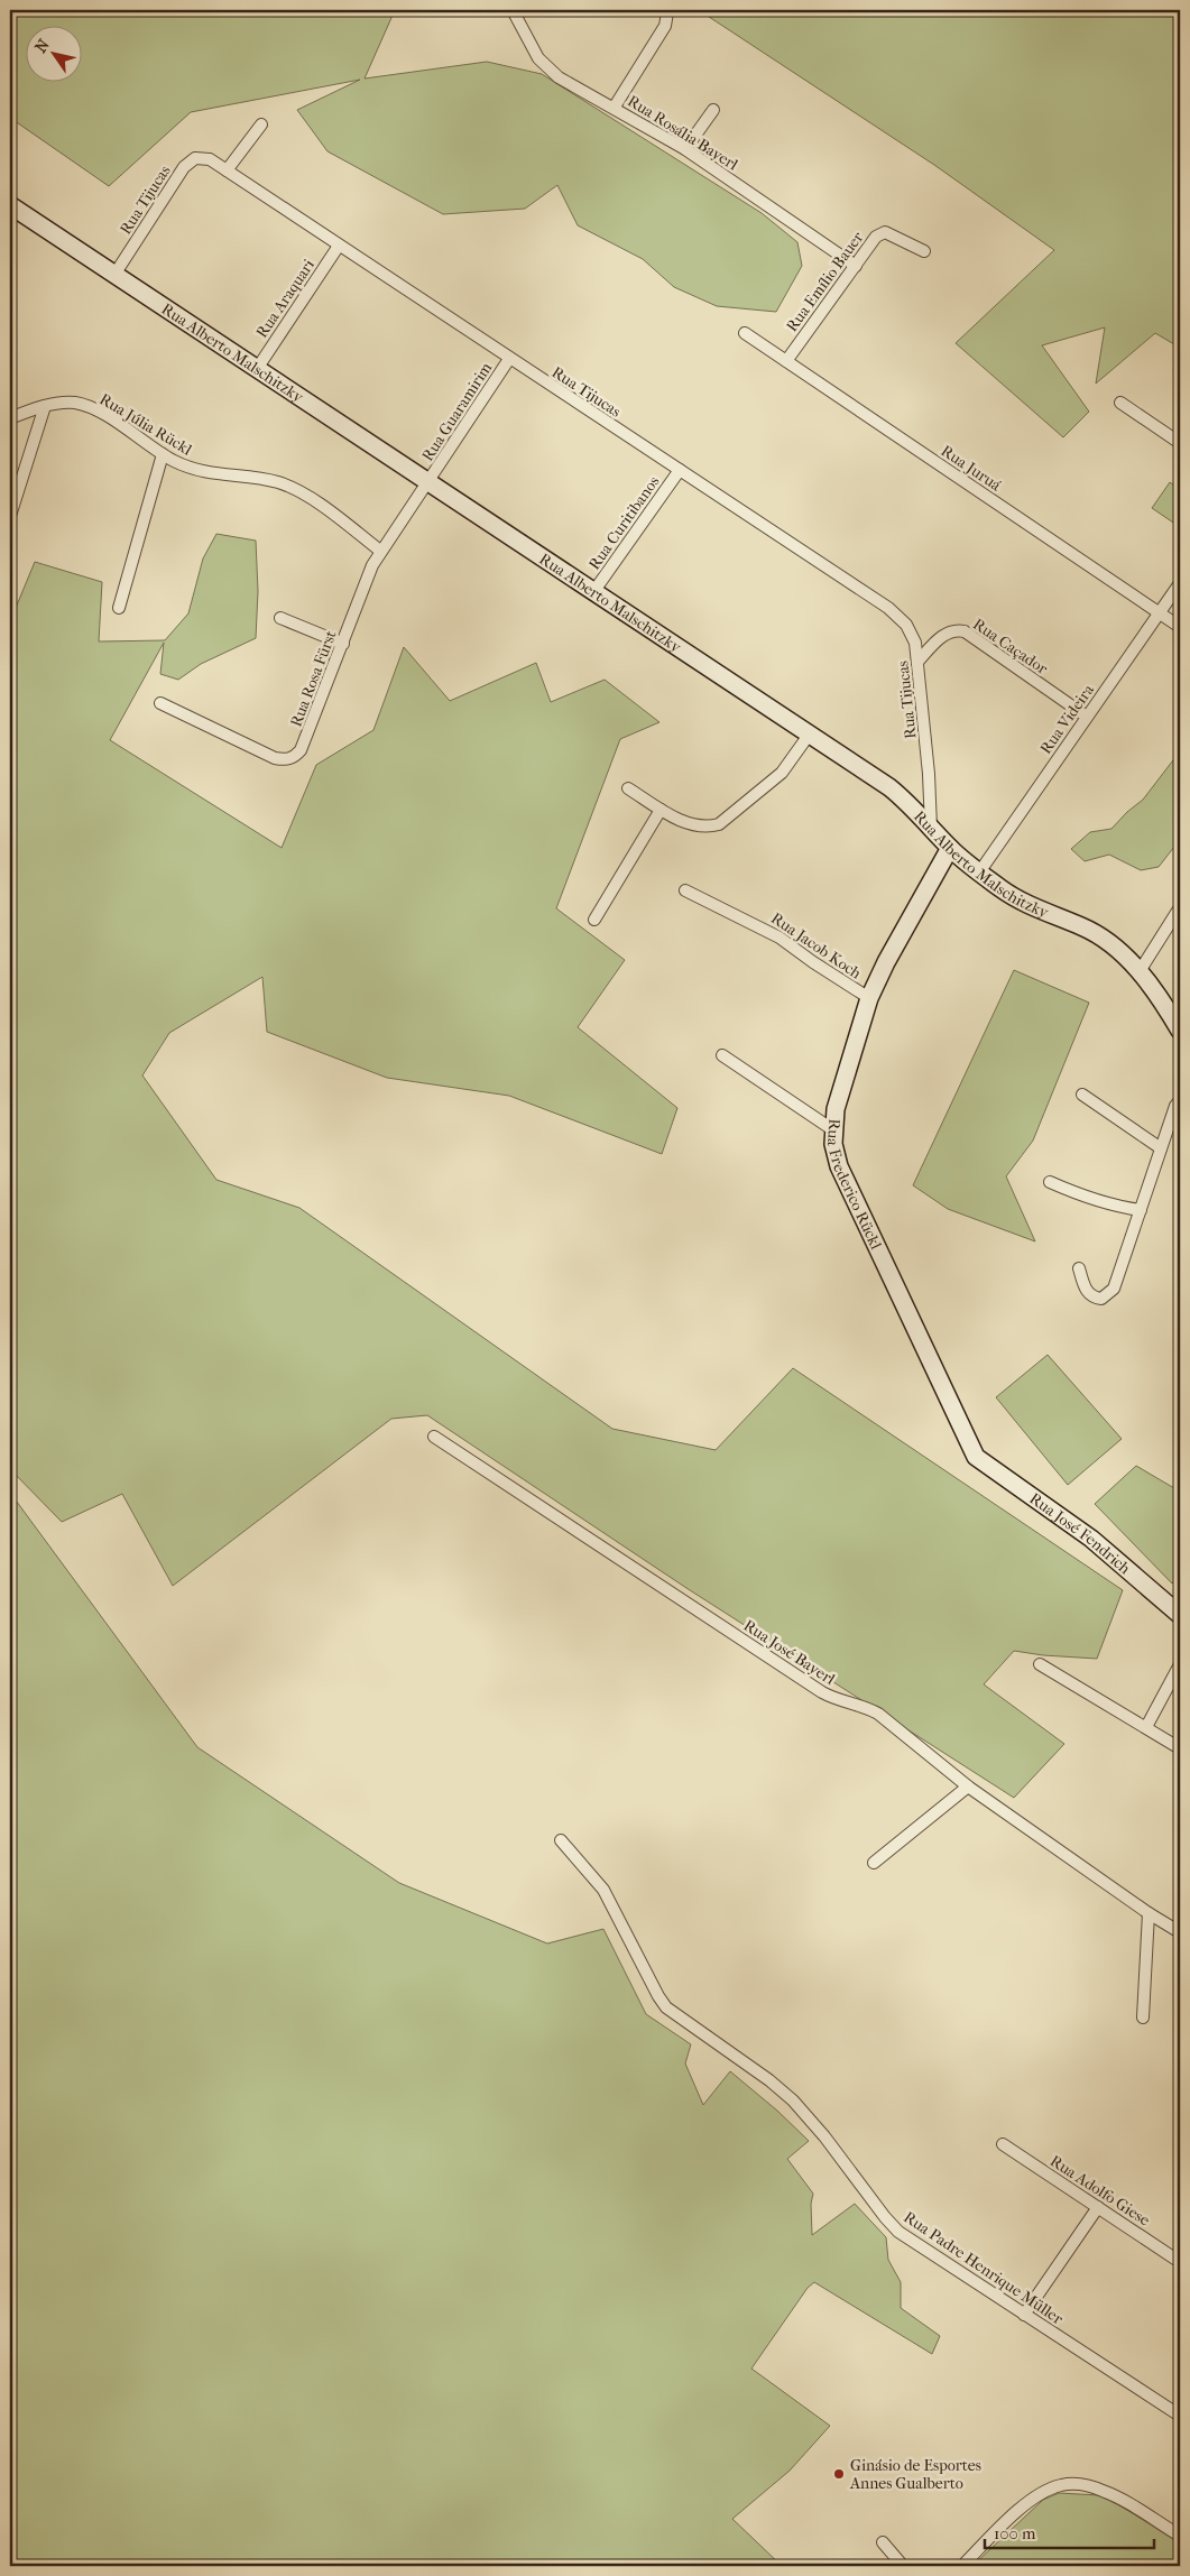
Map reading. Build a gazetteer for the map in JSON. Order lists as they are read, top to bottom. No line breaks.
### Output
{"streets":{"street":["Rua Rosália Bayerl","Rua Tijucas","Rua Emílio Bauer","Rua Araquari","Rua Alberto Malschitzky","Rua Guaramirim","Rua Júlia Rückl","Rua Juruá","Rua Curitibanos","Rua Caçador","Rua Rosa Fürst","Rua Videira","Rua Jacob Koch","Rua Frederico Rückl","Rua José Fendrich","Rua José Bayerl","Rua Adolfo Giese","Rua Padre Henrique Müller"]},"crossings":[["Rua Rosália Bayerl","Rua Emílio Bauer"],["Rua Tijucas","Rua Araquari"],["Rua Tijucas","Rua Alberto Malschitzky"],["Rua Tijucas","Rua Guaramirim"],["Rua Tijucas","Rua Curitibanos"],["Rua Tijucas","Rua Caçador"],["Rua Emílio Bauer","Rua Juruá"],["Rua Araquari","Rua Alberto Malschitzky"],["Rua Alberto Malschitzky","Rua Guaramirim"],["Rua Alberto Malschitzky","Rua Curitibanos"],["Rua Alberto Malschitzky","Rua Rosa Fürst"],["Rua Alberto Malschitzky","Rua Videira"],["Rua Alberto Malschitzky","Rua Frederico Rückl"],["Rua Guaramirim","Rua Rosa Fürst"],["Rua Júlia Rückl","Rua Rosa Fürst"],["Rua Juruá","Rua Videira"],["Rua Caçador","Rua Videira"],["Rua Jacob Koch","Rua Frederico Rückl"],["Rua Frederico Rückl","Rua José Fendrich"]],"places":["Ginásio de Esportes Annes Gualberto"],"scale_bar":"100 m","north":"top left"}
